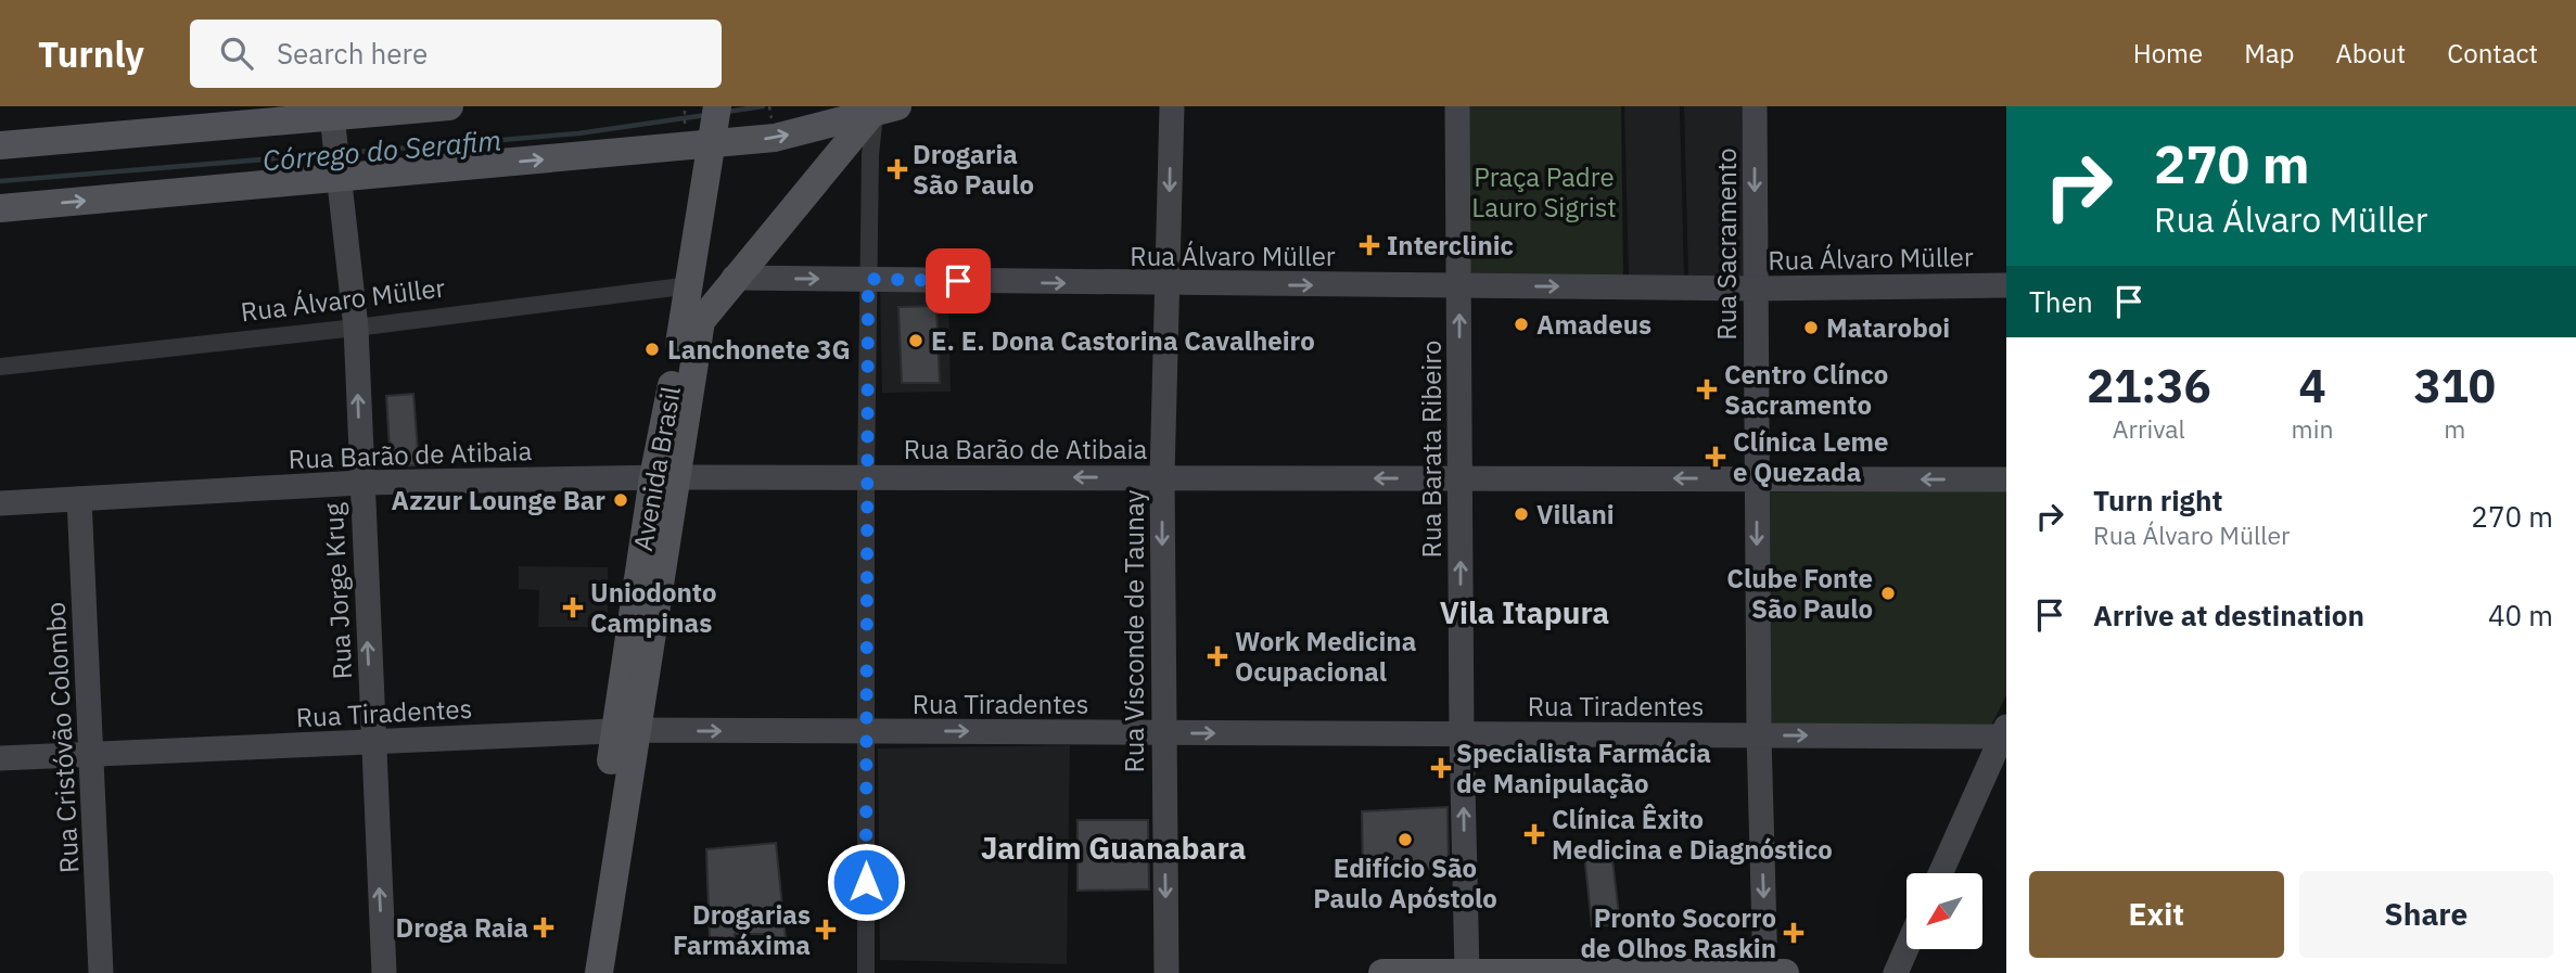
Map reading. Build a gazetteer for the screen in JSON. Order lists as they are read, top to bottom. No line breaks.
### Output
{"streets":{"main road":["Rua Sacramento","Rua Álvaro Müller","Rua Barão de Atibaia","Rua Barata Ribeiro","Avenida Brasil","Rua Jorge Krug","Rua Visconde de Taunay","Rua Tiradentes","Rua Cristóvão Colombo"]},"crossings":[["Rua Sacramento","Rua Álvaro Müller"],["Rua Sacramento","Rua Barão de Atibaia"],["Rua Sacramento","Rua Tiradentes"],["Rua Álvaro Müller","Rua Barata Ribeiro"],["Rua Álvaro Müller","Avenida Brasil"],["Rua Álvaro Müller","Rua Jorge Krug"],["Rua Álvaro Müller","Rua Visconde de Taunay"],["Rua Barão de Atibaia","Rua Barata Ribeiro"],["Rua Barão de Atibaia","Avenida Brasil"],["Rua Barão de Atibaia","Rua Jorge Krug"],["Rua Barão de Atibaia","Rua Visconde de Taunay"],["Rua Barão de Atibaia","Rua Cristóvão Colombo"],["Rua Barata Ribeiro","Rua Tiradentes"],["Avenida Brasil","Rua Tiradentes"],["Rua Jorge Krug","Rua Tiradentes"],["Rua Visconde de Taunay","Rua Tiradentes"],["Rua Tiradentes","Rua Cristóvão Colombo"]],"one_way":["Rua Sacramento","Rua Álvaro Müller","Rua Barão de Atibaia","Rua Barata Ribeiro","Rua Jorge Krug","Rua Visconde de Taunay","Rua Tiradentes"],"districts":["Vila Itapura","Jardim Guanabara"],"water":["Córrego do Serafim"],"parks":["Praça Padre Lauro Sigrist"],"places":{"health":["Drogaria São Paulo","Interclinic","Centro Clínco Sacramento","Clínica Leme e Quezada","Uniodonto Campinas","Work Medicina Ocupacional","Specialista Farmácia de Manipulação","Clínica Êxito Medicina e Diagnóstico","Droga Raia","Drogarias Farmáxima","Pronto Socorro de Olhos Raskin"],"other":["Amadeus","Mataroboi","E. E. Dona Castorina Cavalheiro","Lanchonete 3G","Azzur Lounge Bar","Villani","Clube Fonte São Paulo","Edifício São Paulo Apóstolo"]},"north":"bottom left","page":{"header":"Turnly","search":"Search here","nav":["Home","Map","About","Contact"],"turn":["270 m","Rua Álvaro Müller"],"then":"Then","eta":["21:36","Arrival","4","min","310","m"],"list":[{"name":"Turn right","note":"Rua Álvaro Müller","value":"270 m"},{"name":"Arrive at destination","value":"40 m"}],"buttons":["Exit","Share"]}}
